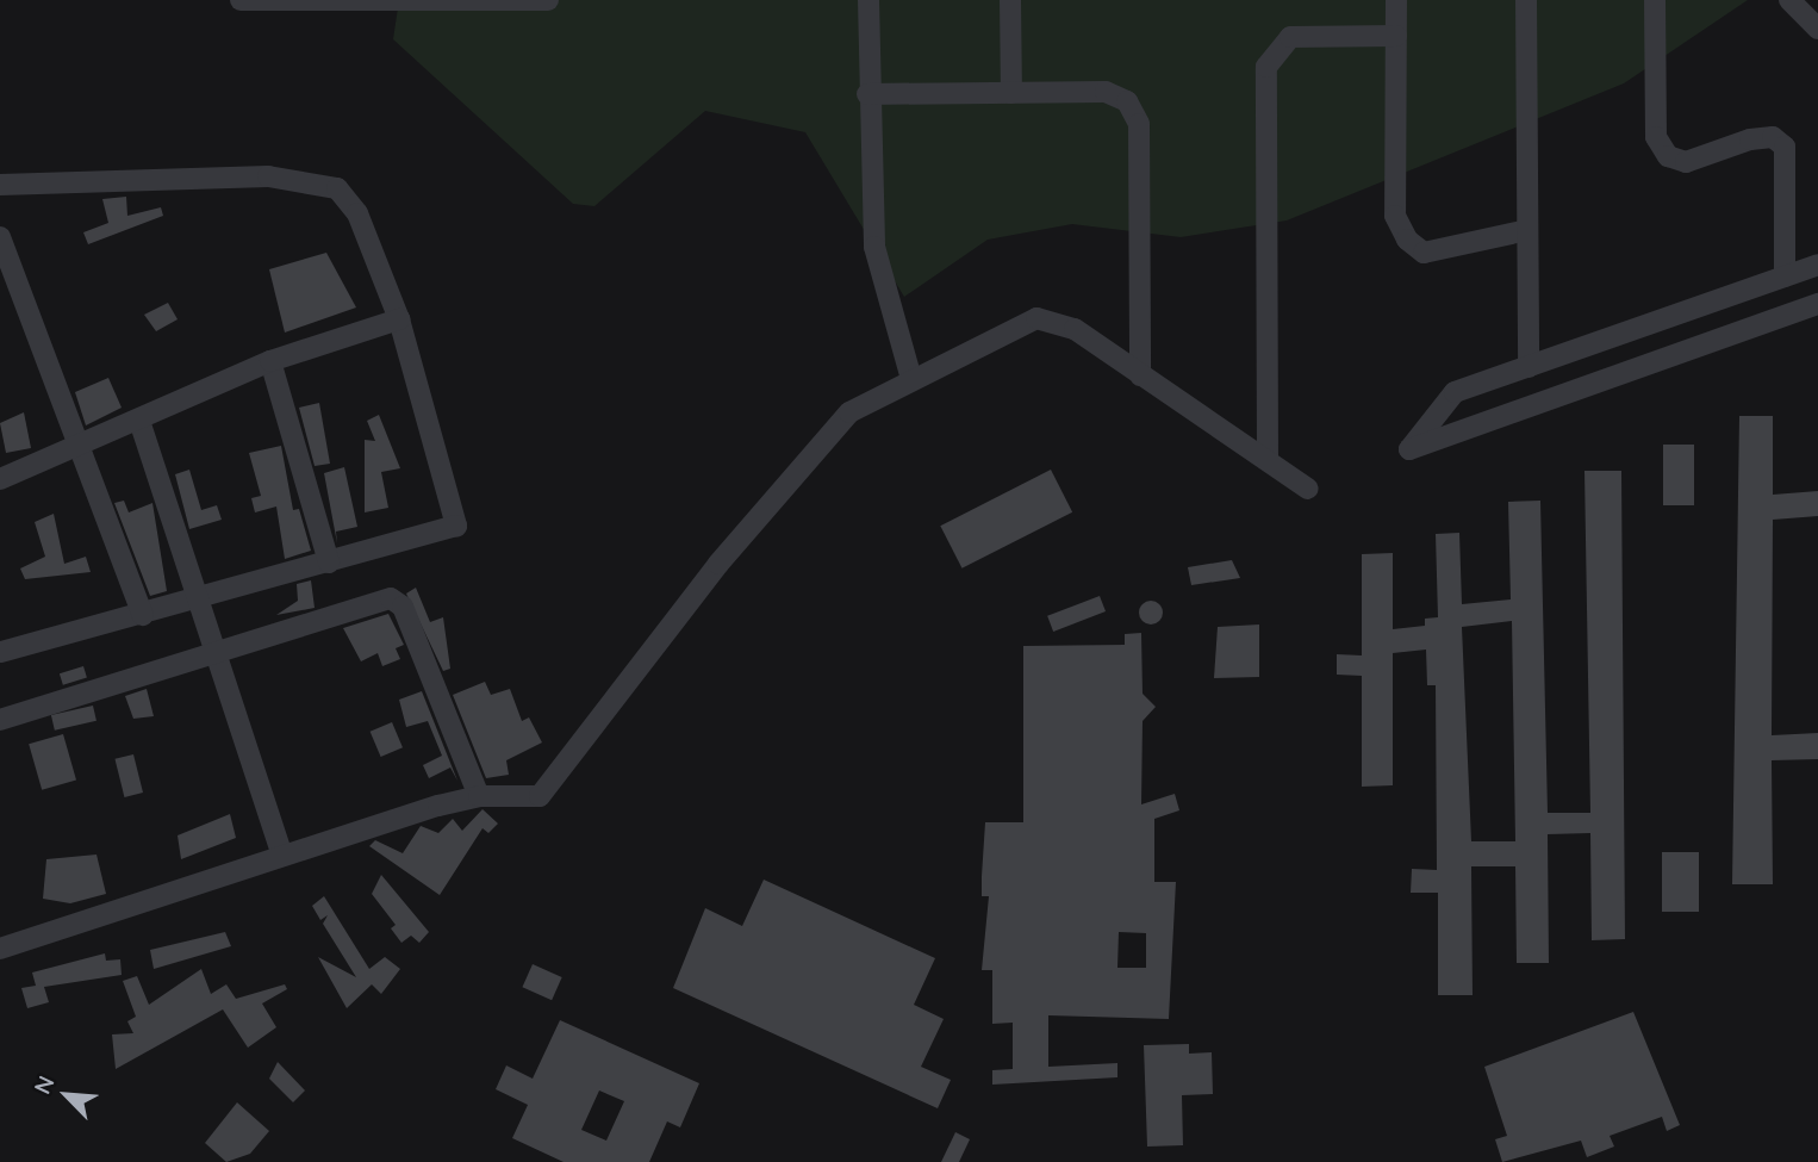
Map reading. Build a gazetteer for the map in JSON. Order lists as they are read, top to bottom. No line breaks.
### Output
{"north":"top left"}
